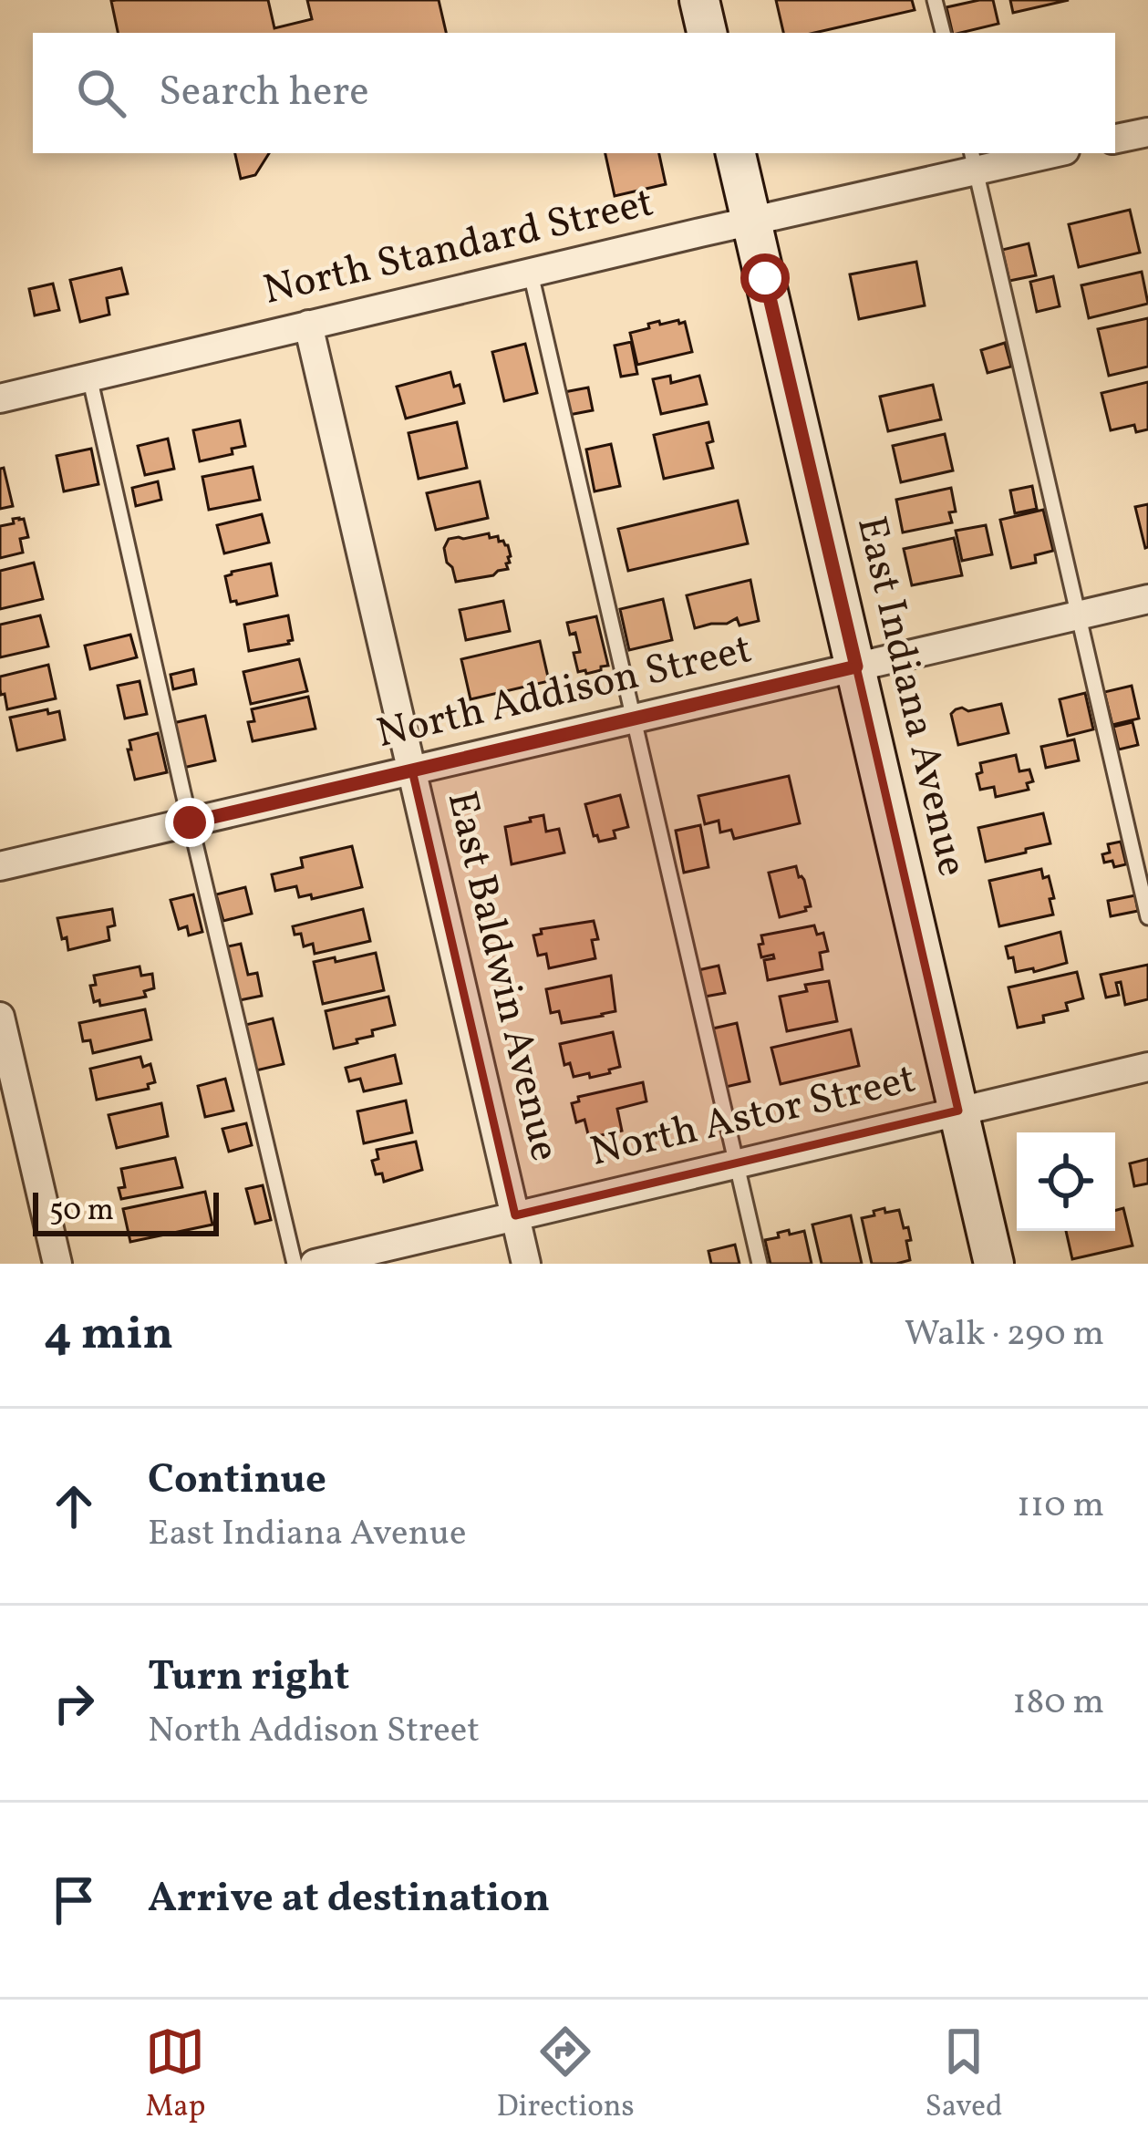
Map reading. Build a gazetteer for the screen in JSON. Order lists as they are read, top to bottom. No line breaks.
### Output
{"streets":{"main road":["East Indiana Avenue"],"street":["North Standard Street","North Addison Street","East Baldwin Avenue","North Astor Street"]},"crossings":[["North Standard Street","East Indiana Avenue"],["North Standard Street","East Baldwin Avenue"],["North Addison Street","East Indiana Avenue"],["North Addison Street","East Baldwin Avenue"],["East Indiana Avenue","North Astor Street"],["East Baldwin Avenue","North Astor Street"]],"scale_bar":"50 m","page":{"search":"Search here","scale":"50 m","heading":["4 min","Walk · 290 m"],"list":[["Continue","East Indiana Avenue","110 m"],["Turn right","North Addison Street","180 m"],"Arrive at destination"],"nav":["Map","Directions","Saved"]}}
